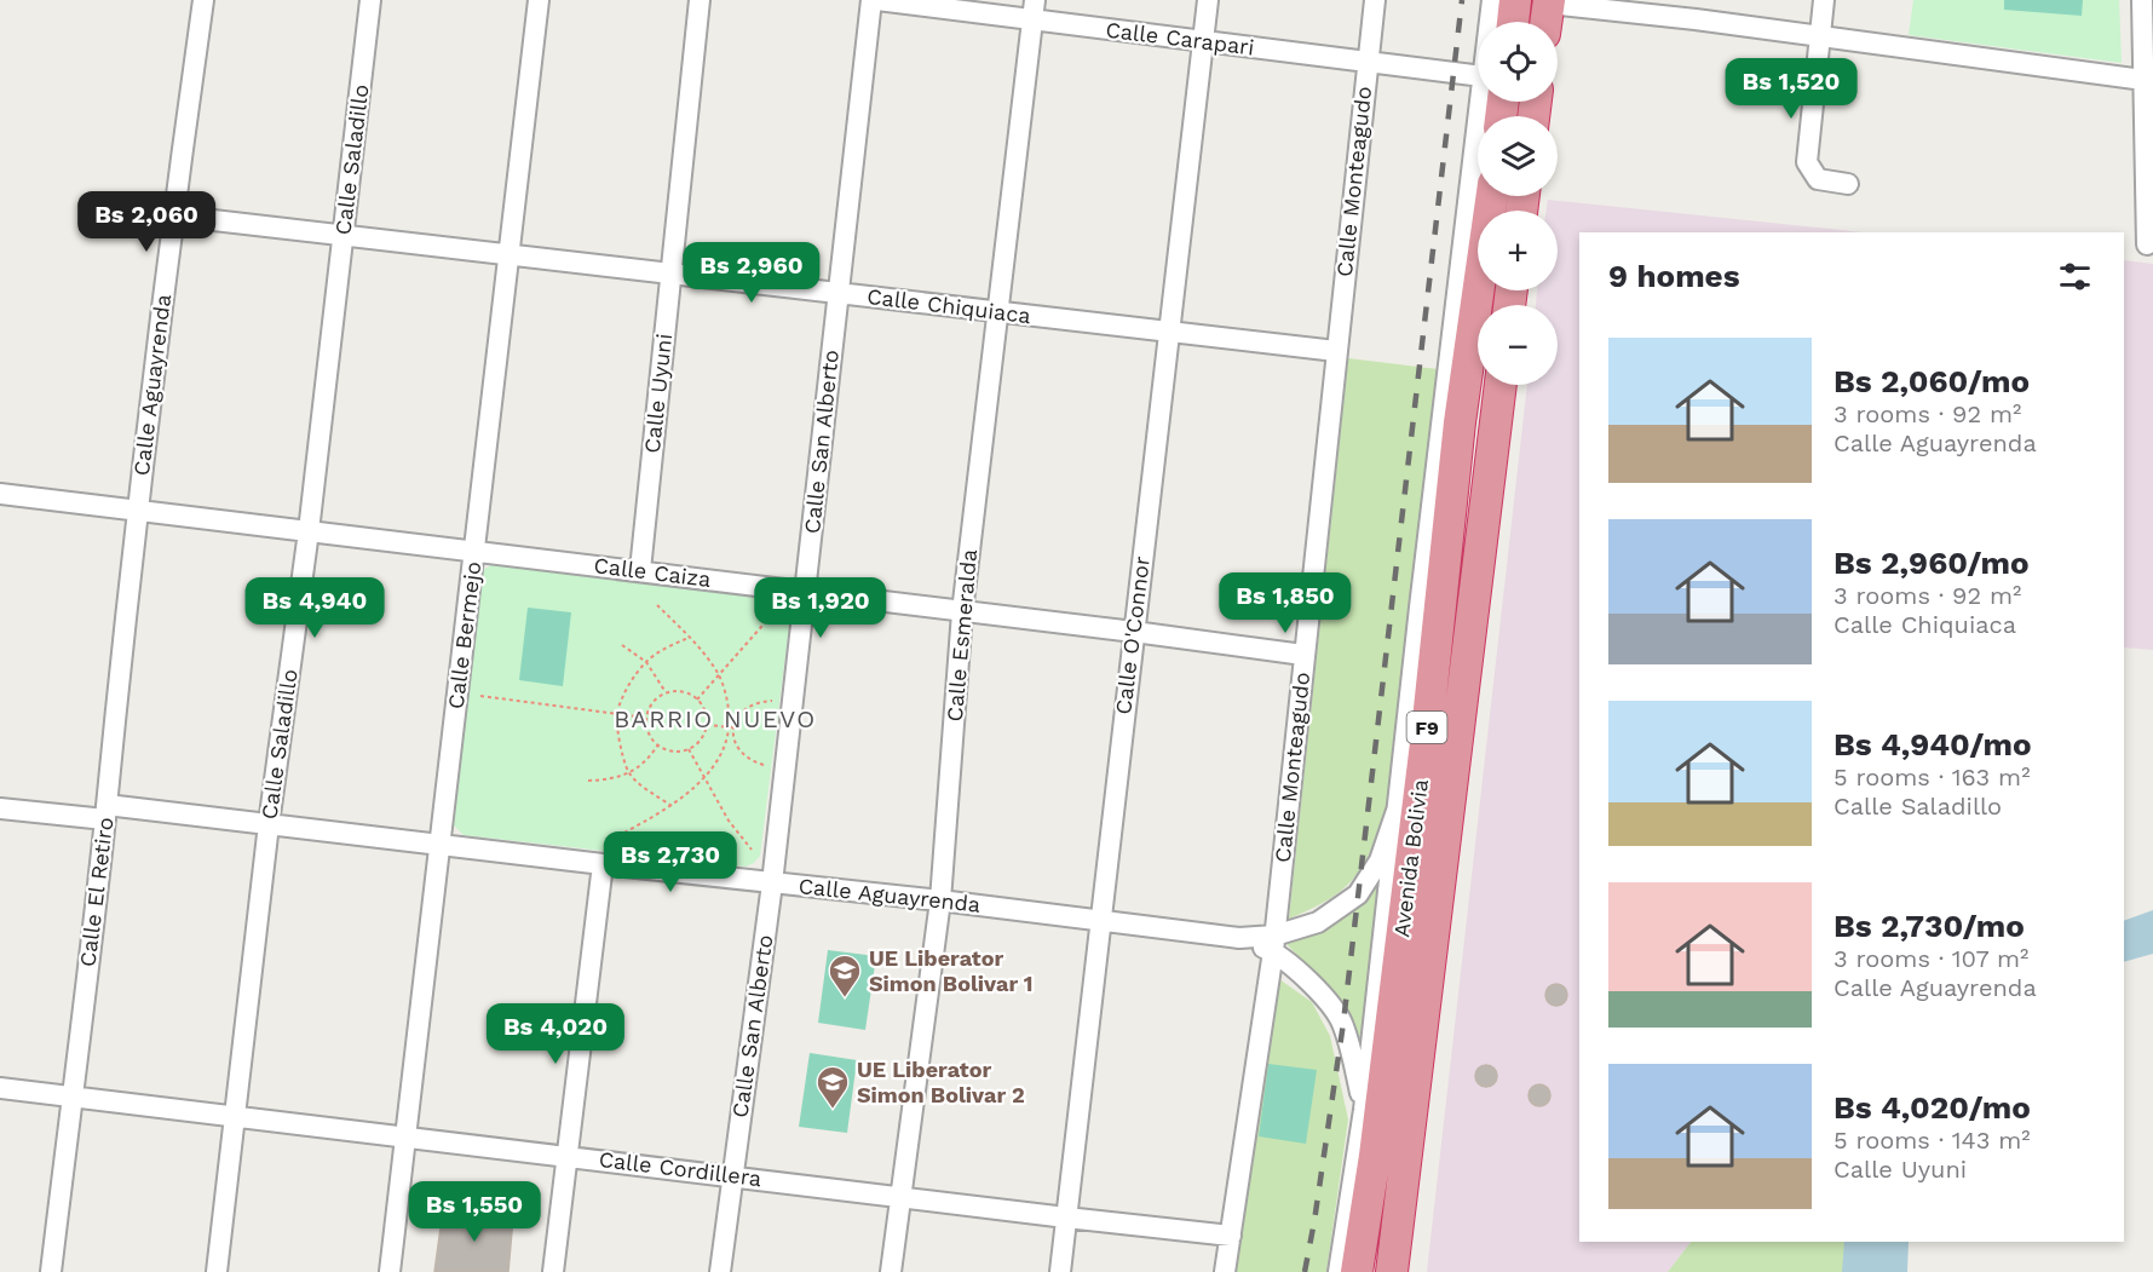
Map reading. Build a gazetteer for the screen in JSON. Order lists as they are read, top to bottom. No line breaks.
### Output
{"streets":{"highway":["F9","Avenida Bolivia"],"street":["Calle Carapari","Calle Saladillo","Calle Monteagudo","Calle Chiquiaca","Calle Aguayrenda","Calle Uyuni","Calle San Alberto","Calle Caiza","Calle Bermejo","Calle Esmeralda","Calle O'Connor","Calle El Retiro","Calle Cordillera"]},"crossings":[["Calle Carapari","Calle Monteagudo"],["Calle Carapari","Calle Esmeralda"],["Calle Carapari","Calle O'Connor"],["Calle Saladillo","Calle Chiquiaca"],["Calle Saladillo","Calle Aguayrenda"],["Calle Saladillo","Calle Caiza"],["Calle Saladillo","Calle Cordillera"],["Calle Monteagudo","Calle Chiquiaca"],["Calle Monteagudo","Calle Aguayrenda"],["Calle Monteagudo","Calle Caiza"],["Calle Monteagudo","Calle Cordillera"],["Calle Chiquiaca","Calle Aguayrenda"],["Calle Chiquiaca","Calle Uyuni"],["Calle Chiquiaca","Calle San Alberto"],["Calle Chiquiaca","Calle Bermejo"],["Calle Chiquiaca","Calle Esmeralda"],["Calle Chiquiaca","Calle O'Connor"],["Calle Aguayrenda","Calle San Alberto"],["Calle Aguayrenda","Calle Caiza"],["Calle Aguayrenda","Calle Bermejo"],["Calle Aguayrenda","Calle Esmeralda"],["Calle Aguayrenda","Calle O'Connor"],["Calle Aguayrenda","Calle El Retiro"],["Calle Uyuni","Calle Caiza"],["Calle San Alberto","Calle Caiza"],["Calle San Alberto","Calle Cordillera"],["Calle Caiza","Calle Bermejo"],["Calle Caiza","Calle Esmeralda"],["Calle Caiza","Calle O'Connor"],["Calle Caiza","Calle El Retiro"],["Calle Bermejo","Calle Cordillera"],["Calle Esmeralda","Calle Cordillera"],["Calle O'Connor","Calle Cordillera"],["Calle El Retiro","Calle Cordillera"]],"districts":["BARRIO NUEVO"],"places":{"school or university":["UE Liberator Simon Bolivar 1","UE Liberator Simon Bolivar 2"]},"page":{"map_buttons":["+","−"],"price":["Bs 1,520","Bs 2,060","Bs 2,960","Bs 1,850","Bs 4,940","Bs 1,920","Bs 2,730","Bs 4,020","Bs 1,550"],"heading":"9 homes","list":[{"name":"Bs 2,060/mo","note":"3 rooms · 92 m² · Calle Aguayrenda"},{"name":"Bs 2,960/mo","note":"3 rooms · 92 m² · Calle Chiquiaca"},{"name":"Bs 4,940/mo","note":"5 rooms · 163 m² · Calle Saladillo"},{"name":"Bs 2,730/mo","note":"3 rooms · 107 m² · Calle Aguayrenda"},{"name":"Bs 4,020/mo","note":"5 rooms · 143 m² · Calle Uyuni"}]}}
